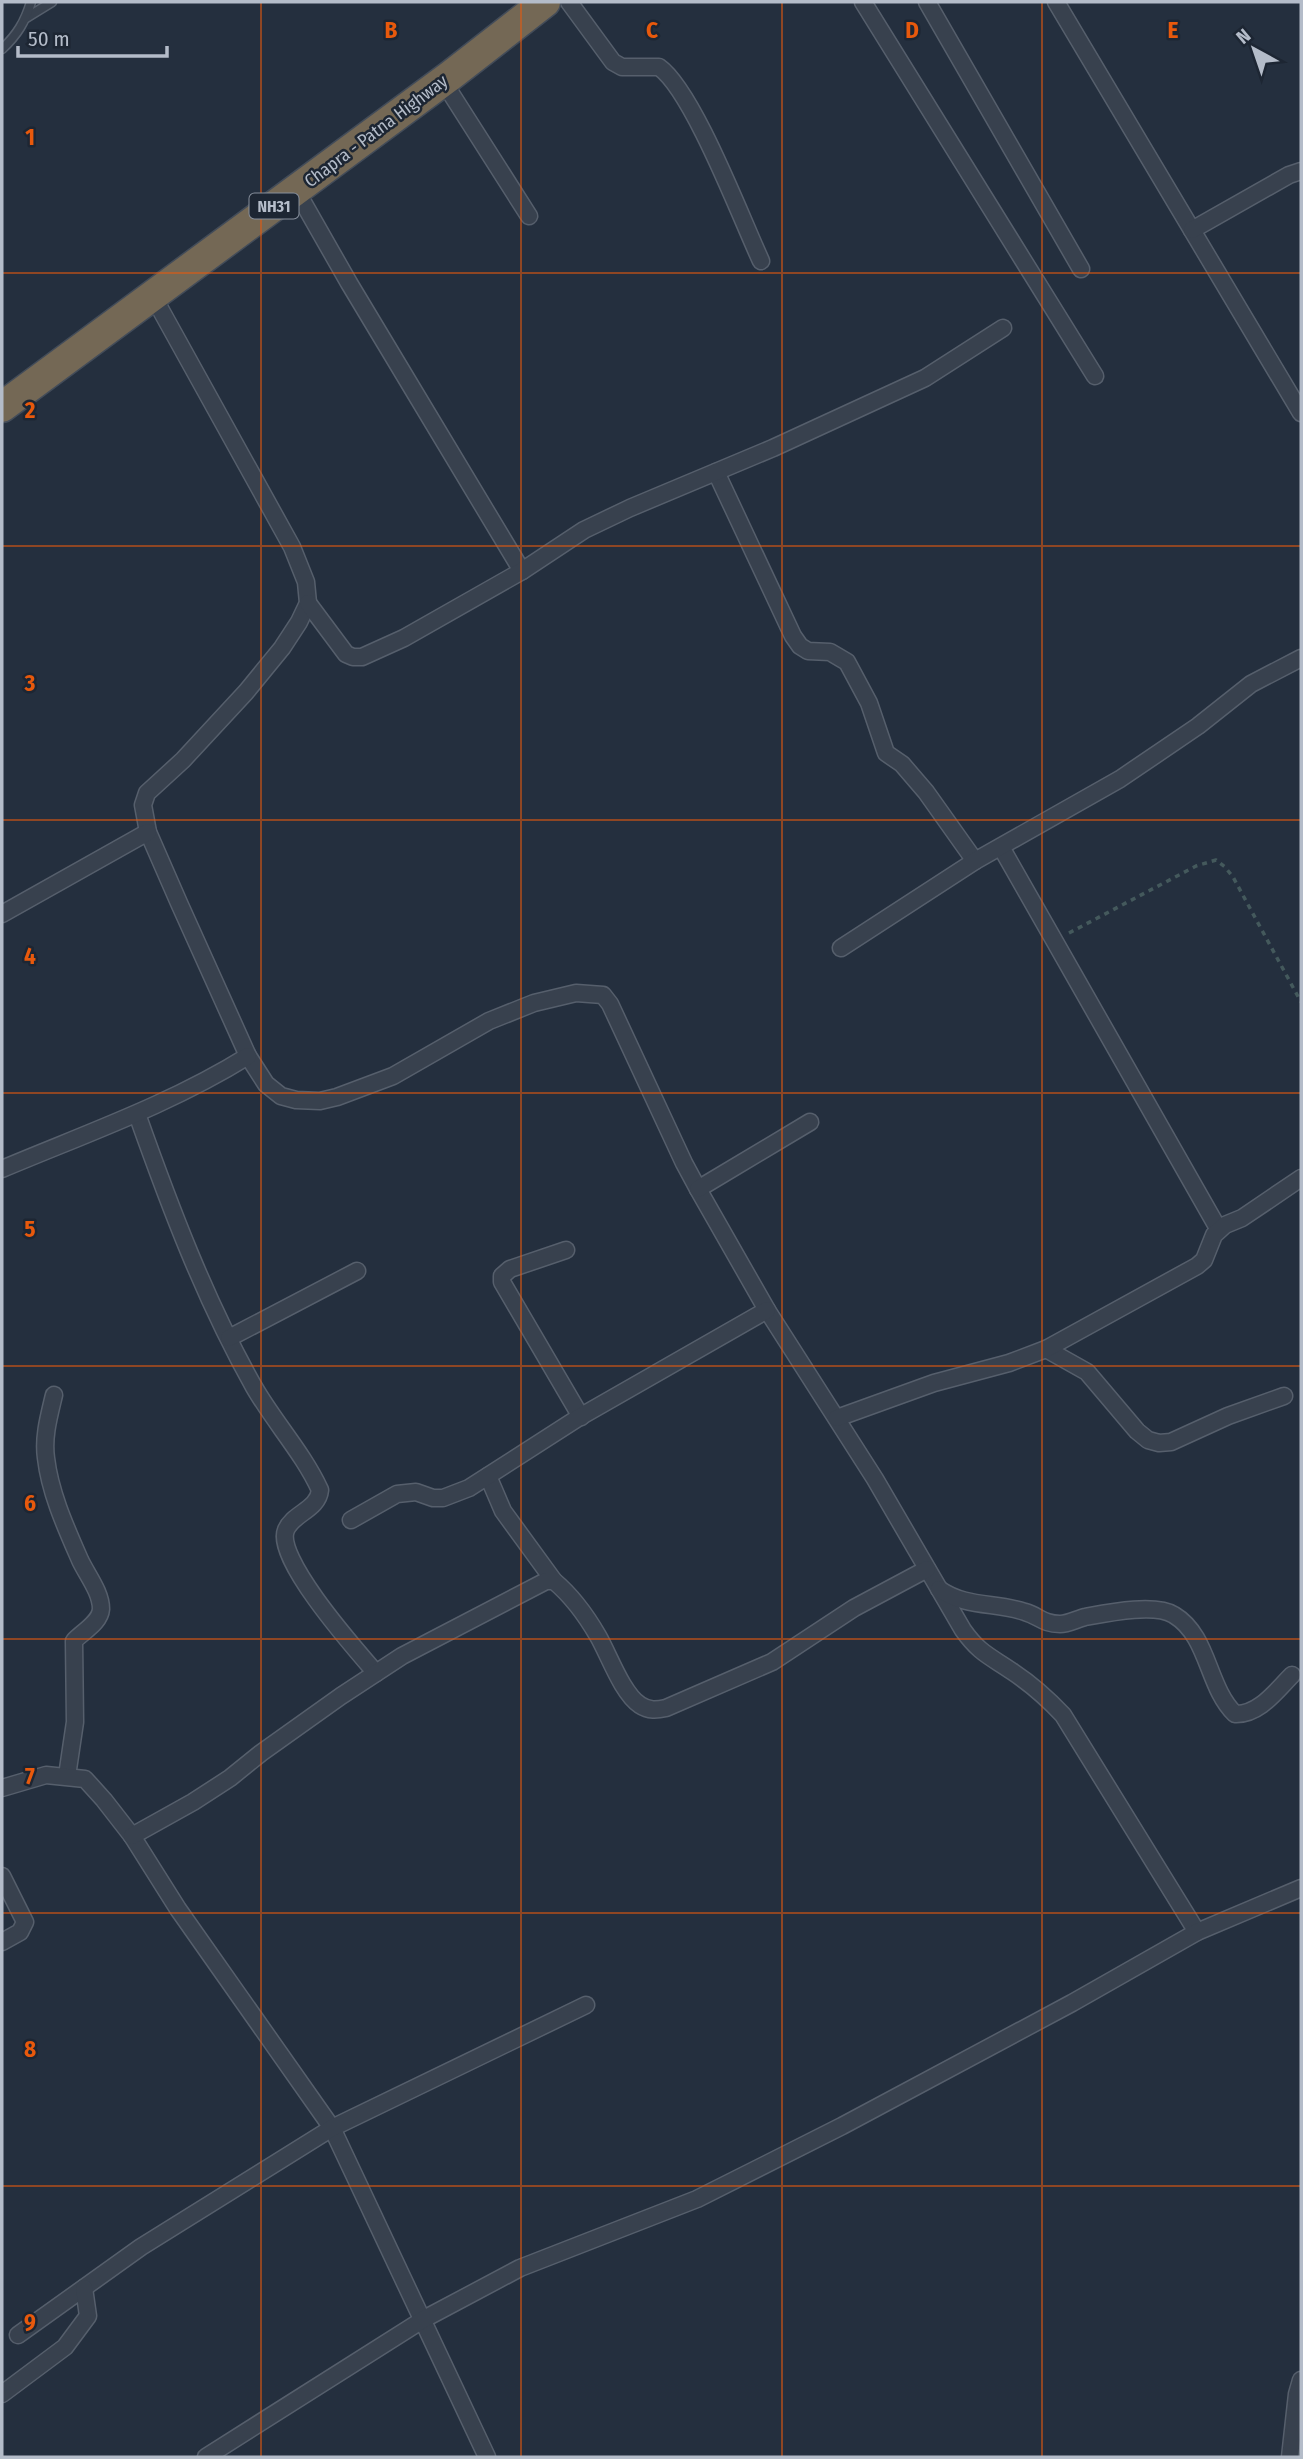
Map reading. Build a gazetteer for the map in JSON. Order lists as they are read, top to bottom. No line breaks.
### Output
{"streets":{"highway":["Chapra - Patna Highway","NH31"]},"scale_bar":"50 m","north":"top left","grid":{"columns":["B","C","D","E"],"rows":["1","2","3","4","5","6","7","8","9"]}}
